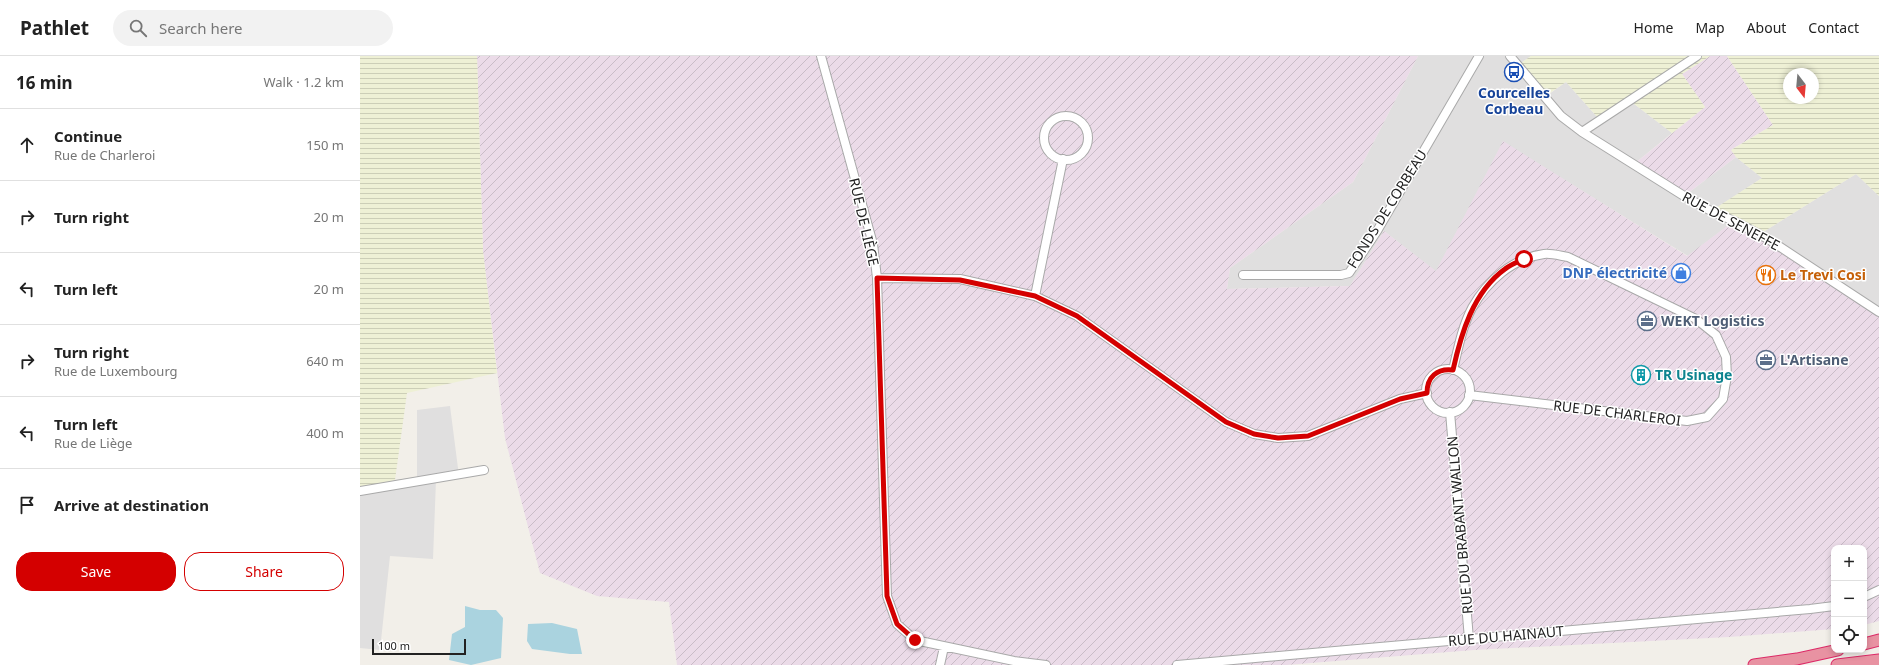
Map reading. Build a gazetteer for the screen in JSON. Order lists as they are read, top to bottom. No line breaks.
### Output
{"streets":{"street":["FONDS DE CORBEAU","RUE DE SENEFFE","RUE DE LIÈGE","RUE DE CHARLEROI","RUE DU BRABANT WALLON","RUE DU HAINAUT"]},"crossings":[["RUE DE CHARLEROI","RUE DU BRABANT WALLON"],["RUE DU BRABANT WALLON","RUE DU HAINAUT"]],"places":{"bus stop":["Courcelles Corbeau"],"shop":["DNP électricité"],"restaurant":["Le Trevi Cosi"],"office":["WEKT Logistics","L'Artisane"],"building":["TR Usinage"]},"scale_bar":"100 m","north":"bottom","page":{"header":"Pathlet","search":"Search here","nav":["Home","Map","About","Contact"],"heading":["16 min","Walk · 1.2 km"],"list":[["Continue","Rue de Charleroi","150 m"],["Turn right","20 m"],["Turn left","20 m"],["Turn right","Rue de Luxembourg","640 m"],["Turn left","Rue de Liège","400 m"],"Arrive at destination"],"buttons":["Save","Share"],"map_buttons":["+","−"],"scale":"100 m"}}
